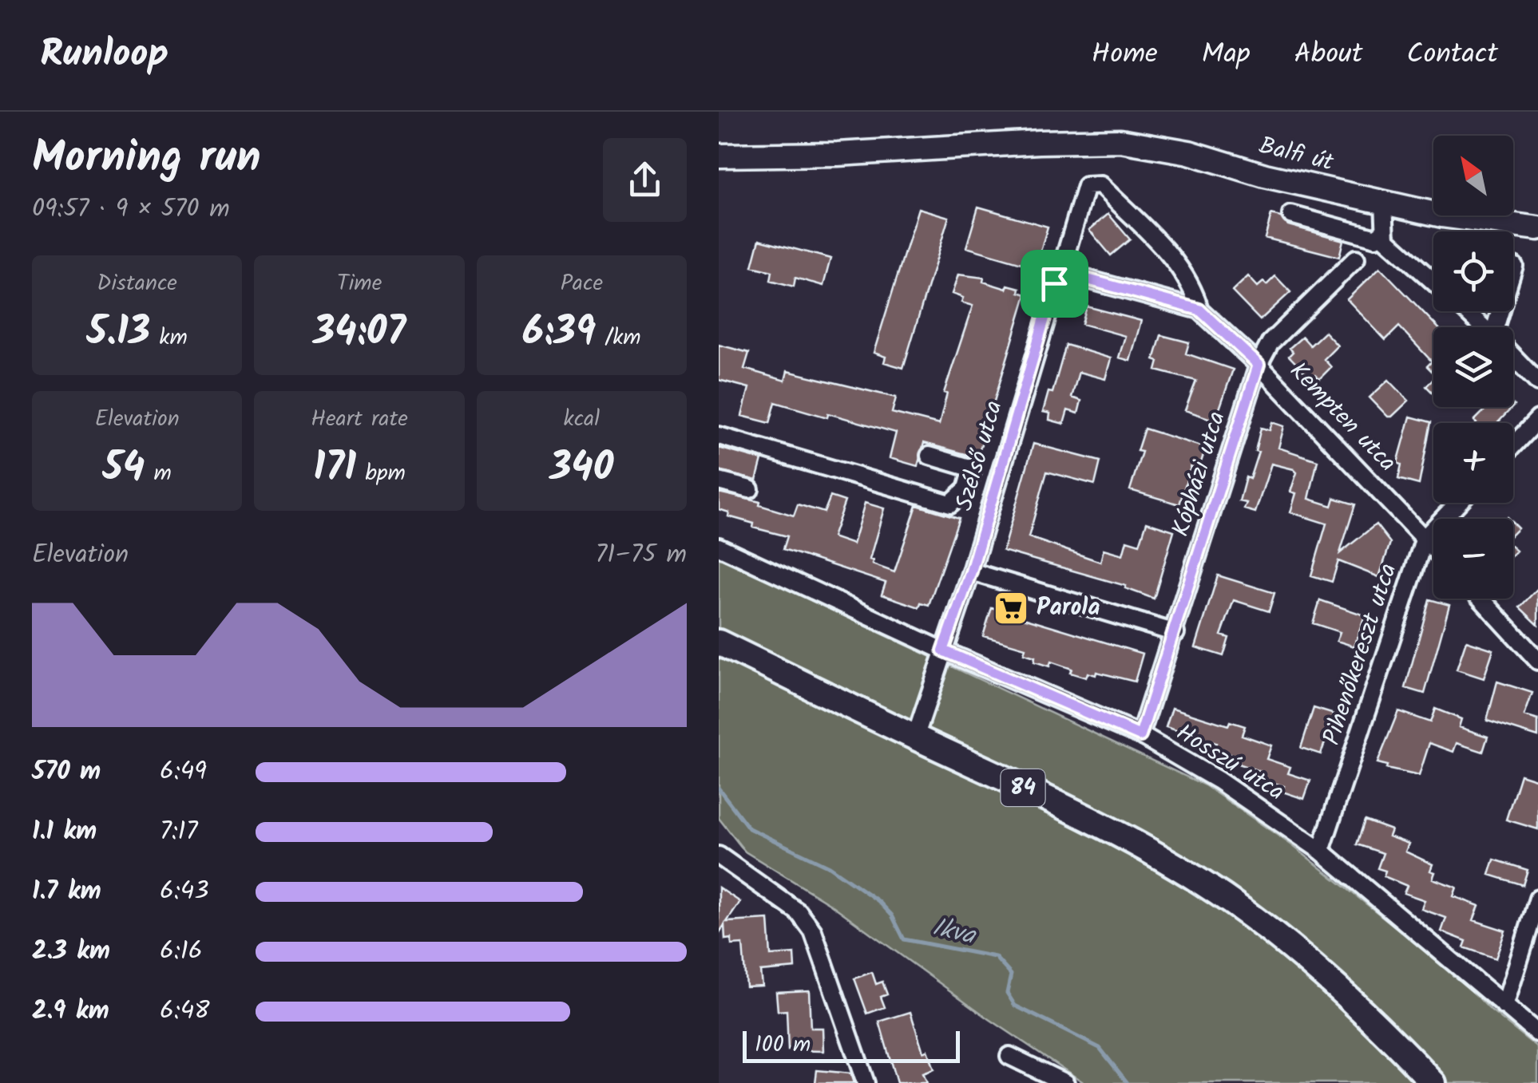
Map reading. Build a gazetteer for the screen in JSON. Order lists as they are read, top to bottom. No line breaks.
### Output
{"streets":{"main road":["Balfi út","84"],"street":["Kempten utca","Szélső utca","Kópházi utca","Pihenőkereszt utca","Hosszú utca"]},"crossings":[["Kempten utca","Szélső utca"],["Kempten utca","Kópházi utca"],["Kempten utca","Pihenőkereszt utca"],["Szélső utca","Hosszú utca"],["Szélső utca","84"],["Kópházi utca","Hosszú utca"],["Pihenőkereszt utca","Hosszú utca"]],"water":["Ikva"],"places":{"supermarket":["Parola"]},"scale_bar":"100 m","north":"top left","page":{"header":"Runloop","nav":["Home","Map","About","Contact"],"heading":["Morning run","09:57 · 9 × 570 m"],"map_buttons":["+","−"],"stats":[["Distance","5.13 km"],["Time","34:07"],["Pace","6:39 /km"],["Elevation","54 m"],["Heart rate","171 bpm"],["kcal","340"]],"chart":["Elevation","71–75 m"],"list":[{"name":"570 m","note":"6:49"},{"name":"1.1 km","note":"7:17"},{"name":"1.7 km","note":"6:43"},{"name":"2.3 km","note":"6:16"},{"name":"2.9 km","note":"6:48"}],"scale":"100 m"}}
